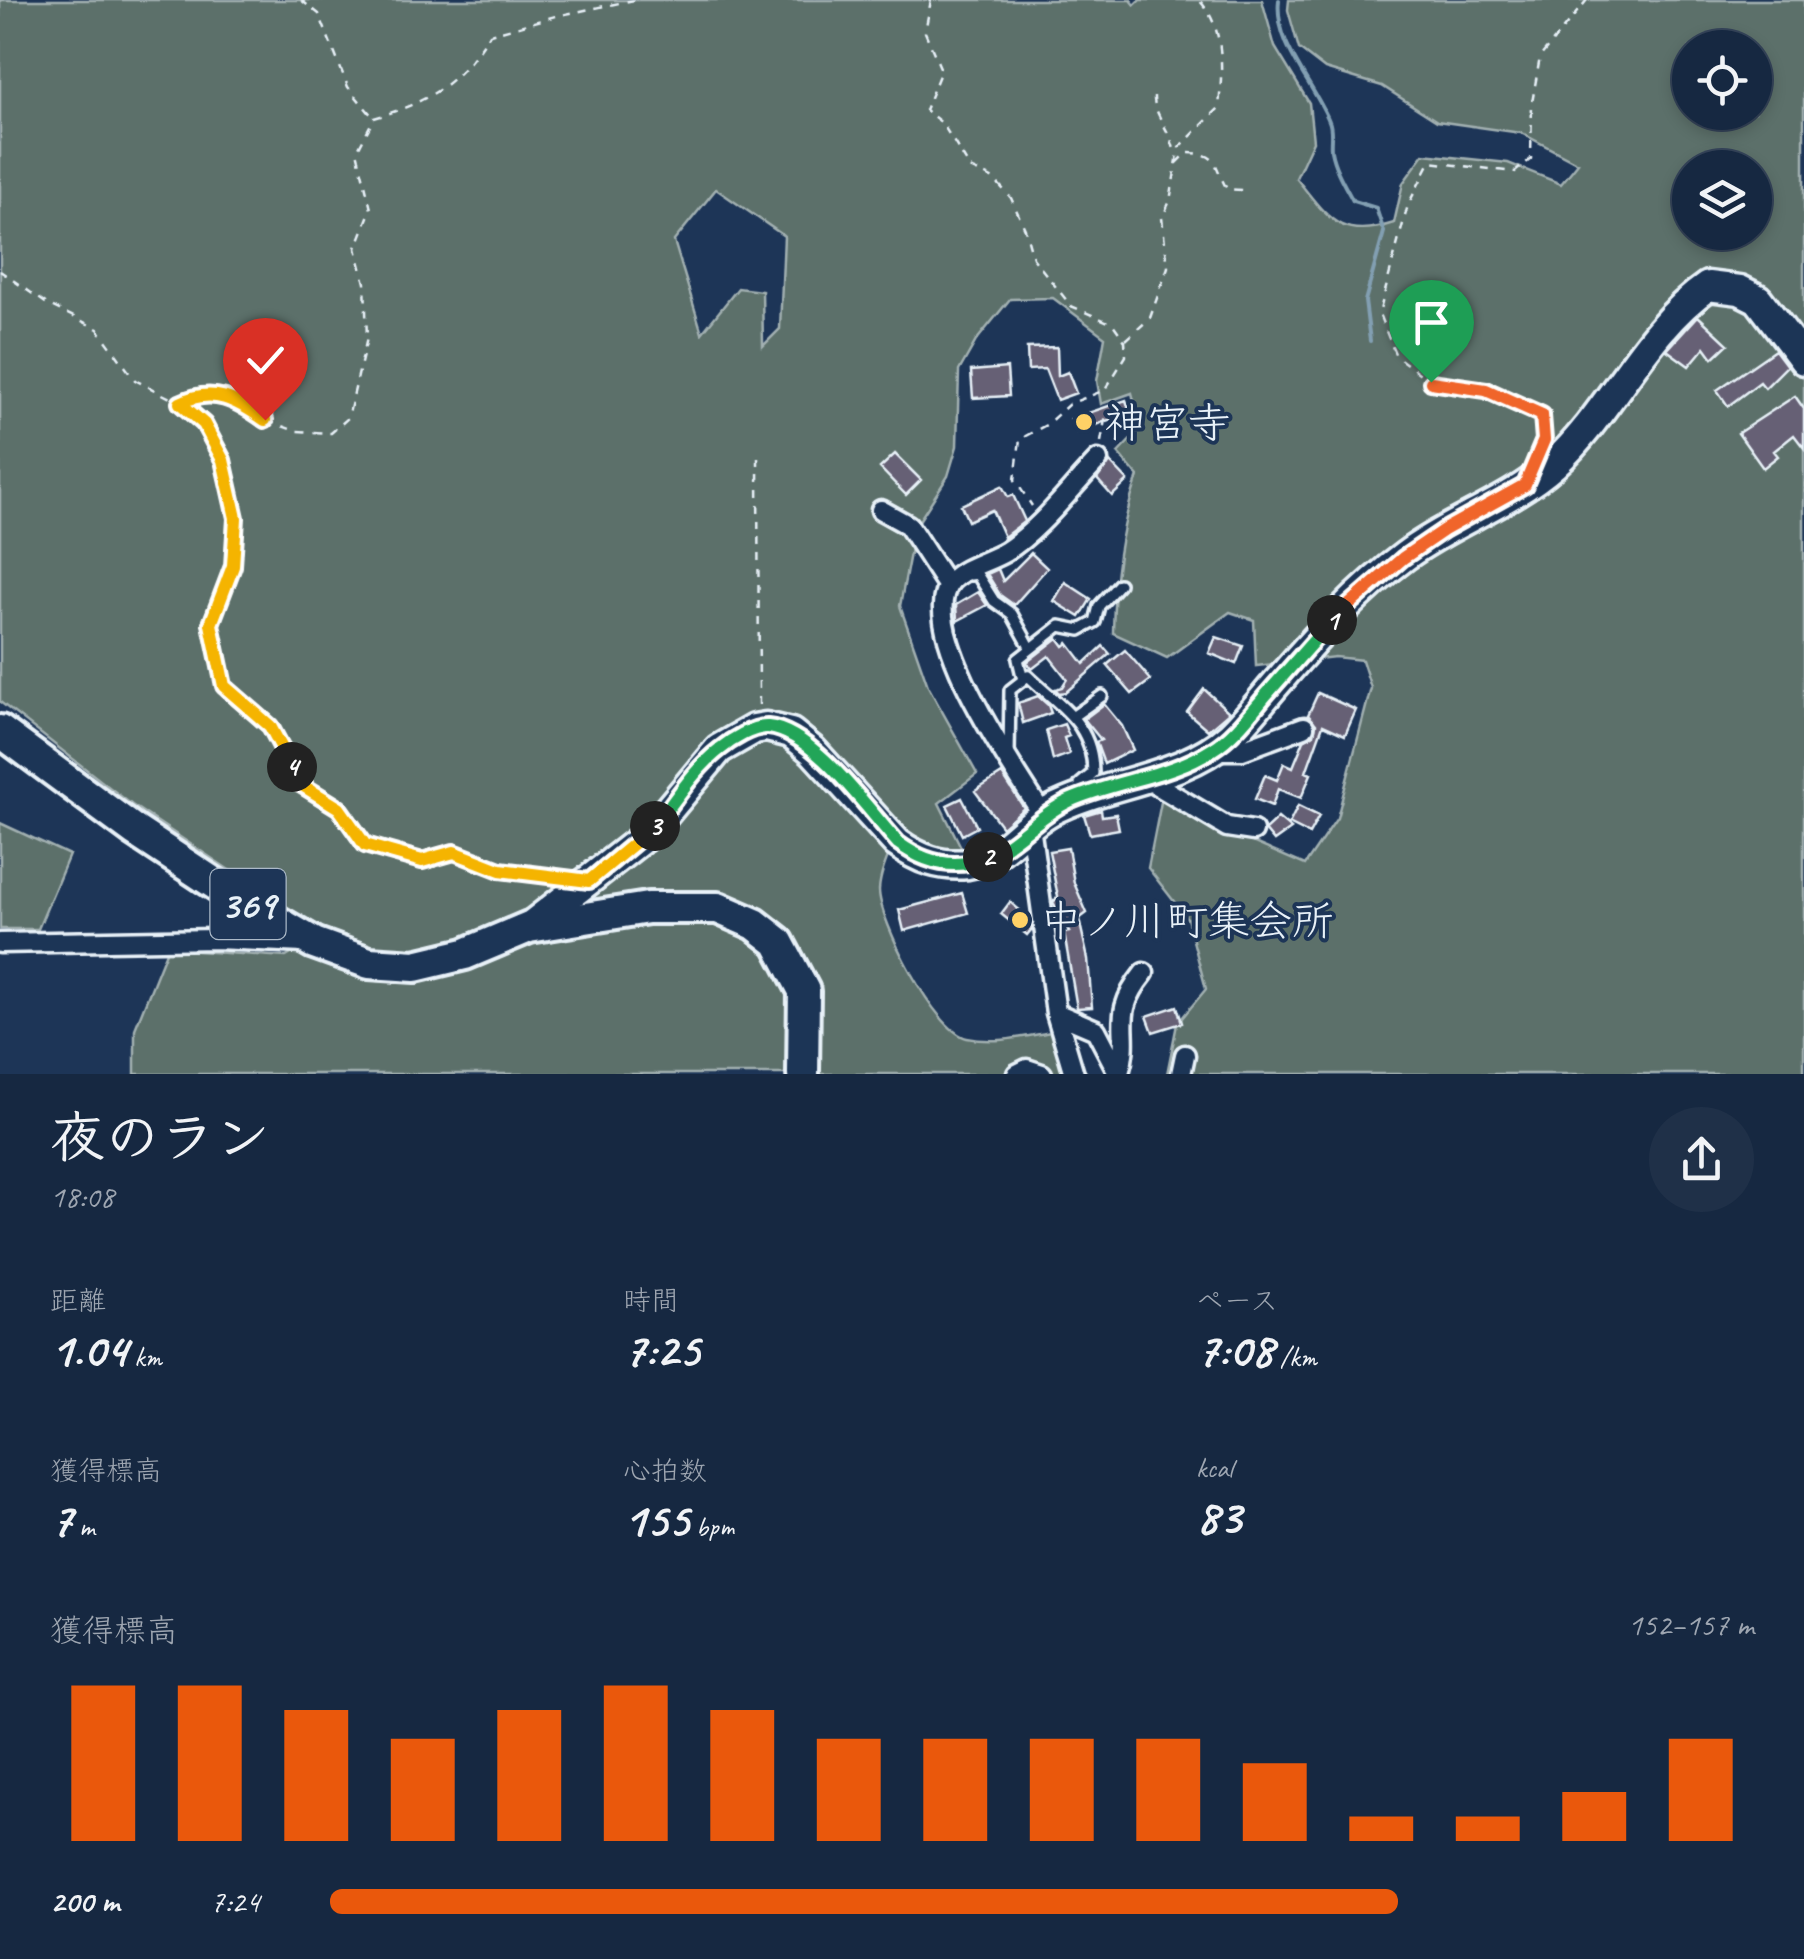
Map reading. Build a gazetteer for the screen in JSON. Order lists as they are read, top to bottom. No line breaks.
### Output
{"streets":{"highway":["369"]},"places":["神宮寺","中ノ川町集会所"],"page":{"pins":["1","4","3","2"],"heading":["夜のラン","18:08"],"stats":[["距離","1.04 km"],["時間","7:25"],["ペース","7:08 /km"],["獲得標高","7 m"],["心拍数","155 bpm"],["kcal","83"]],"chart":["獲得標高","152–157 m"],"list":[{"name":"200 m","note":"7:24"}]}}
